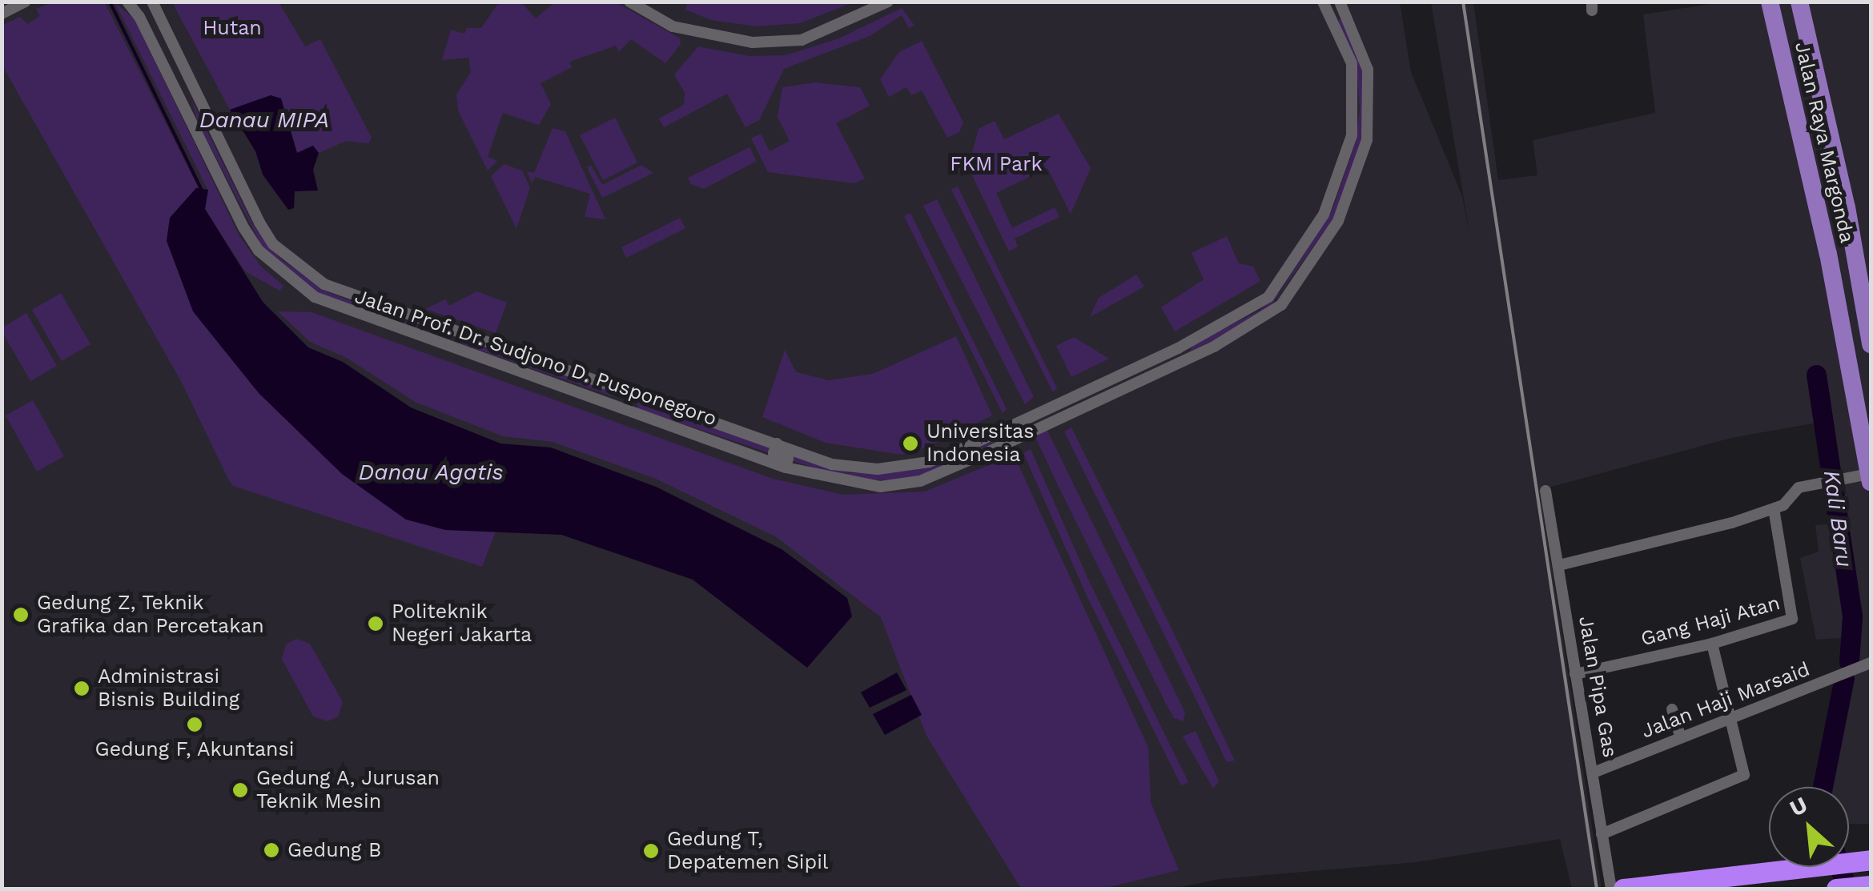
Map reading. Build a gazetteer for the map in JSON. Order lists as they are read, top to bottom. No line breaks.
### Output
{"streets":{"main road":["Jalan Raya Margonda"],"street":["Jalan Prof. Dr. Sudjono D. Pusponegoro","Gang Haji Atan","Jalan Pipa Gas","Jalan Haji Marsaid"]},"crossings":[["Gang Haji Atan","Jalan Pipa Gas"],["Jalan Pipa Gas","Jalan Haji Marsaid"]],"water":["Danau MIPA","Danau Agatis","Kali Baru"],"parks":["Hutan","FKM Park"],"places":["Universitas Indonesia","Gedung Z, Teknik Grafika dan Percetakan","Politeknik Negeri Jakarta","Administrasi Bisnis Building","Gedung F, Akuntansi","Gedung A, Jurusan Teknik Mesin","Gedung B","Gedung T, Depatemen Sipil"],"north":"top left"}
